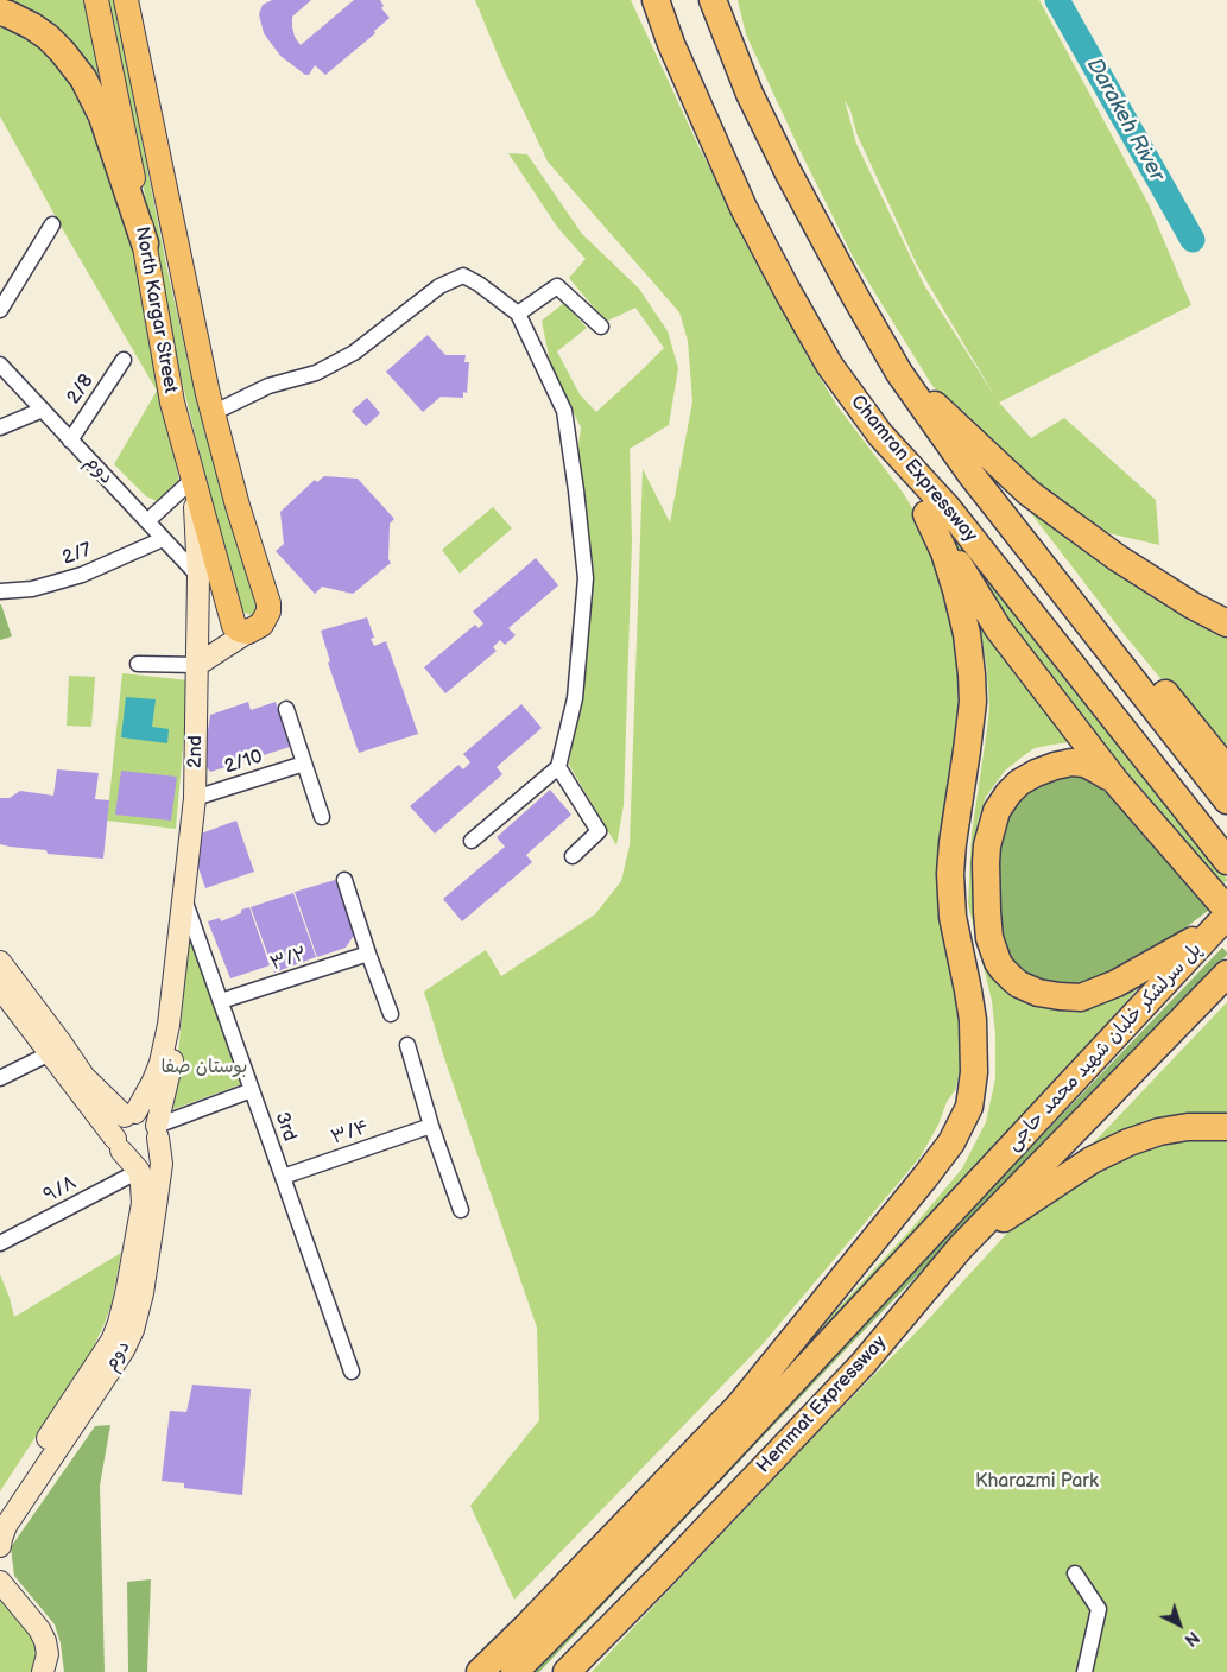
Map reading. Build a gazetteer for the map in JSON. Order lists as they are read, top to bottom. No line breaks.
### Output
{"streets":{"highway":["Chamran Expressway","پل سرلشکر خلبان شهید محمد حاجی","Hemmat Expressway"],"main road":["North Kargar Street","دوم","2nd"],"street":["2/8","2/7","2/10","۳/۲","3rd","۳/۴","۹/۸"]},"crossings":[["North Kargar Street","2nd"],["2/8","دوم"],["دوم","2/7"],["دوم","2nd"],["دوم","۹/۸"],["2nd","2/10"],["2nd","3rd"],["۳/۲","3rd"],["پل سرلشکر خلبان شهید محمد حاجی","Hemmat Expressway"],["3rd","۳/۴"]],"water":["Darakeh River"],"parks":["بوستان صفا","Kharazmi Park"],"north":"bottom right"}
